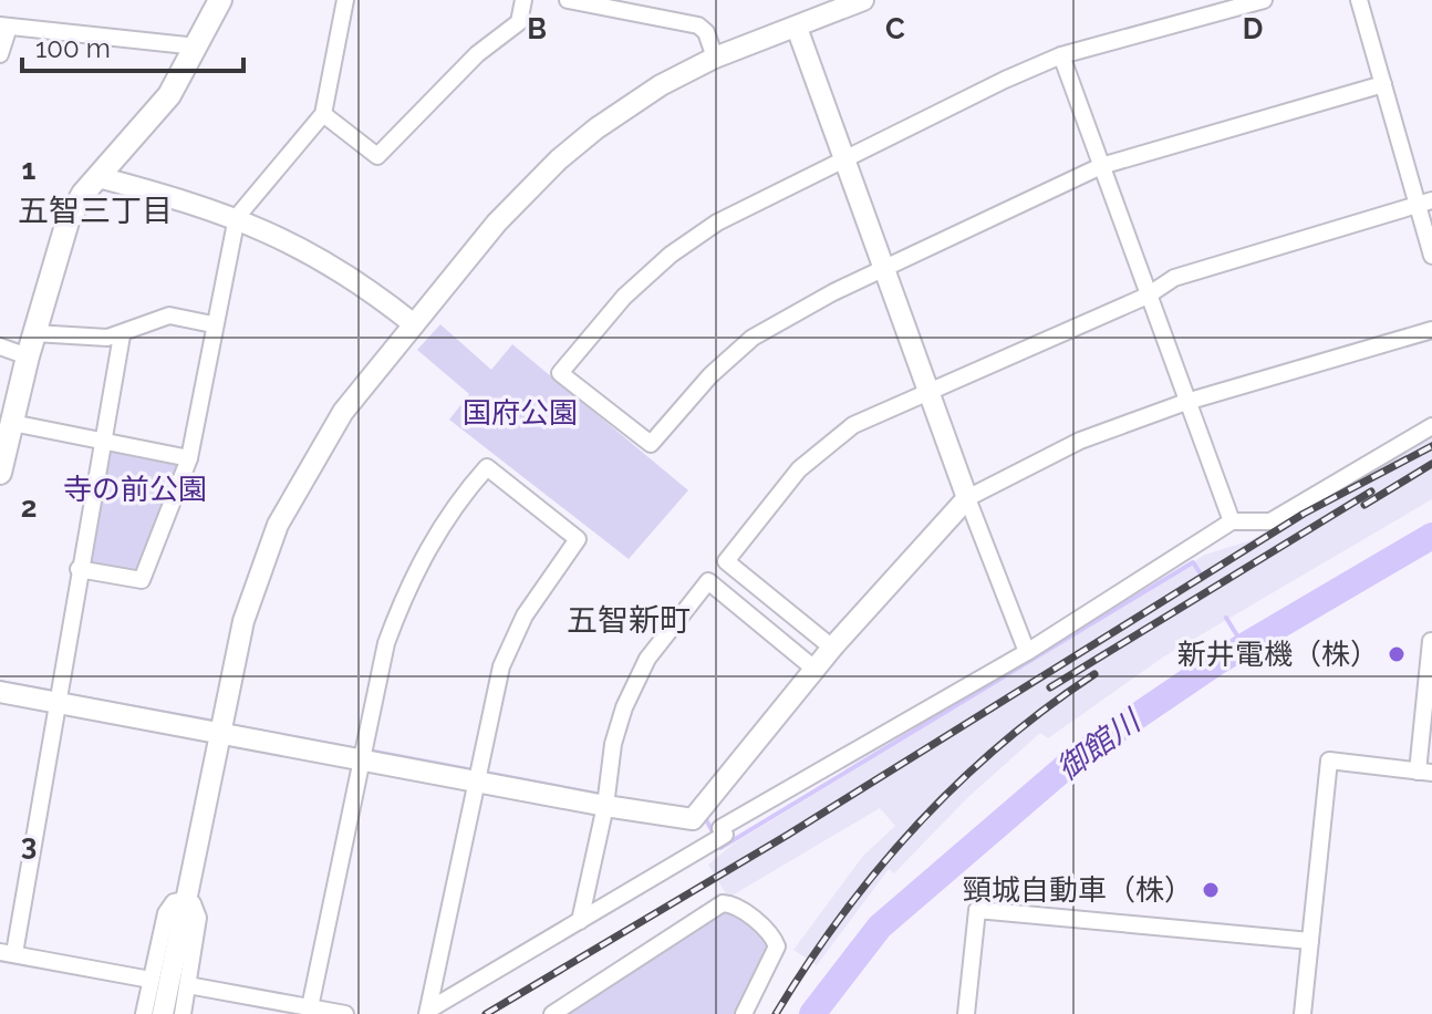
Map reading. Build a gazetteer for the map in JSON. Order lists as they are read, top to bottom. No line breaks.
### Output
{"districts":["五智三丁目","五智新町"],"water":["御館川"],"parks":["国府公園","寺の前公園"],"places":["新井電機（株）","頸城自動車（株）"],"scale_bar":"100 m","grid":{"columns":["B","C","D"],"rows":["1","2","3"]}}
